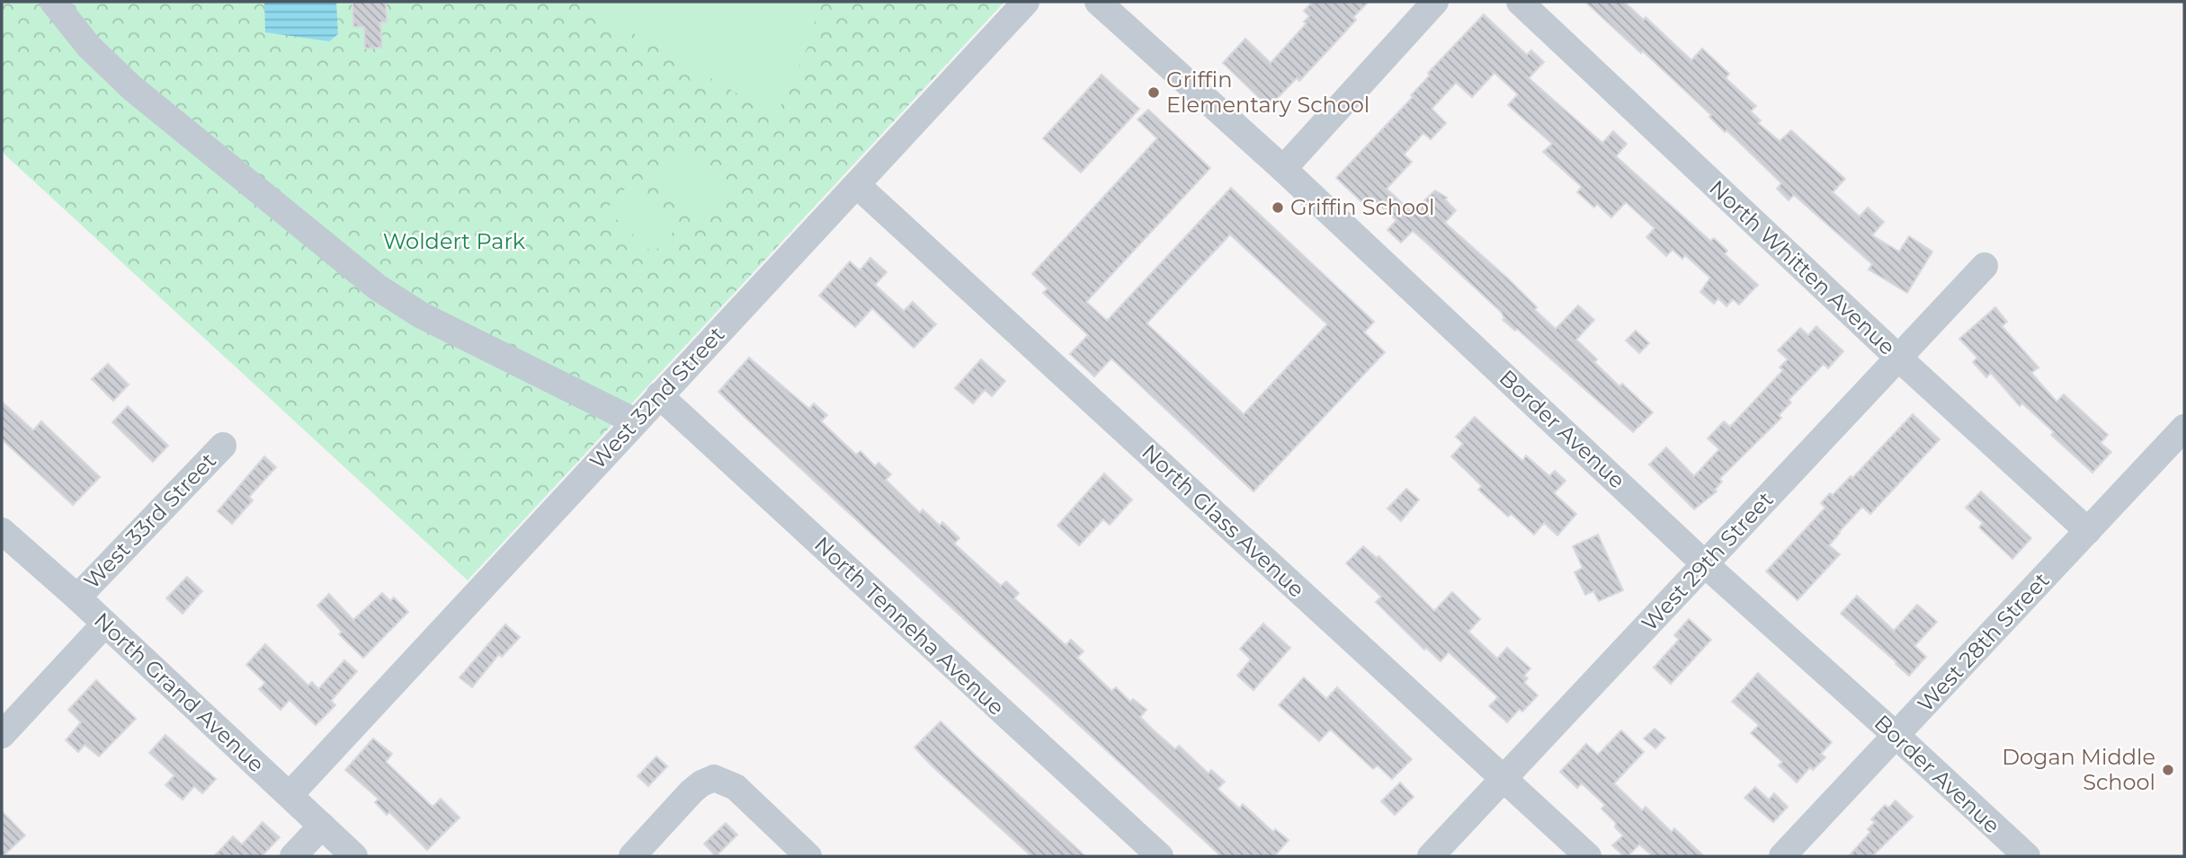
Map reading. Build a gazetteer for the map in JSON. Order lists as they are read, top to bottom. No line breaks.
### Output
{"streets":{"street":["North Whitten Avenue","West 32nd Street","Border Avenue","West 33rd Street","North Glass Avenue","West 29th Street","North Tenneha Avenue","West 28th Street","North Grand Avenue"]},"crossings":[["North Whitten Avenue","West 29th Street"],["North Whitten Avenue","West 28th Street"],["West 32nd Street","North Glass Avenue"],["West 32nd Street","North Tenneha Avenue"],["West 32nd Street","North Grand Avenue"],["Border Avenue","West 29th Street"],["Border Avenue","West 28th Street"],["West 33rd Street","North Grand Avenue"],["North Glass Avenue","West 29th Street"]],"parks":["Woldert Park"],"places":["Griffin Elementary School","Griffin School","Dogan Middle School"]}
